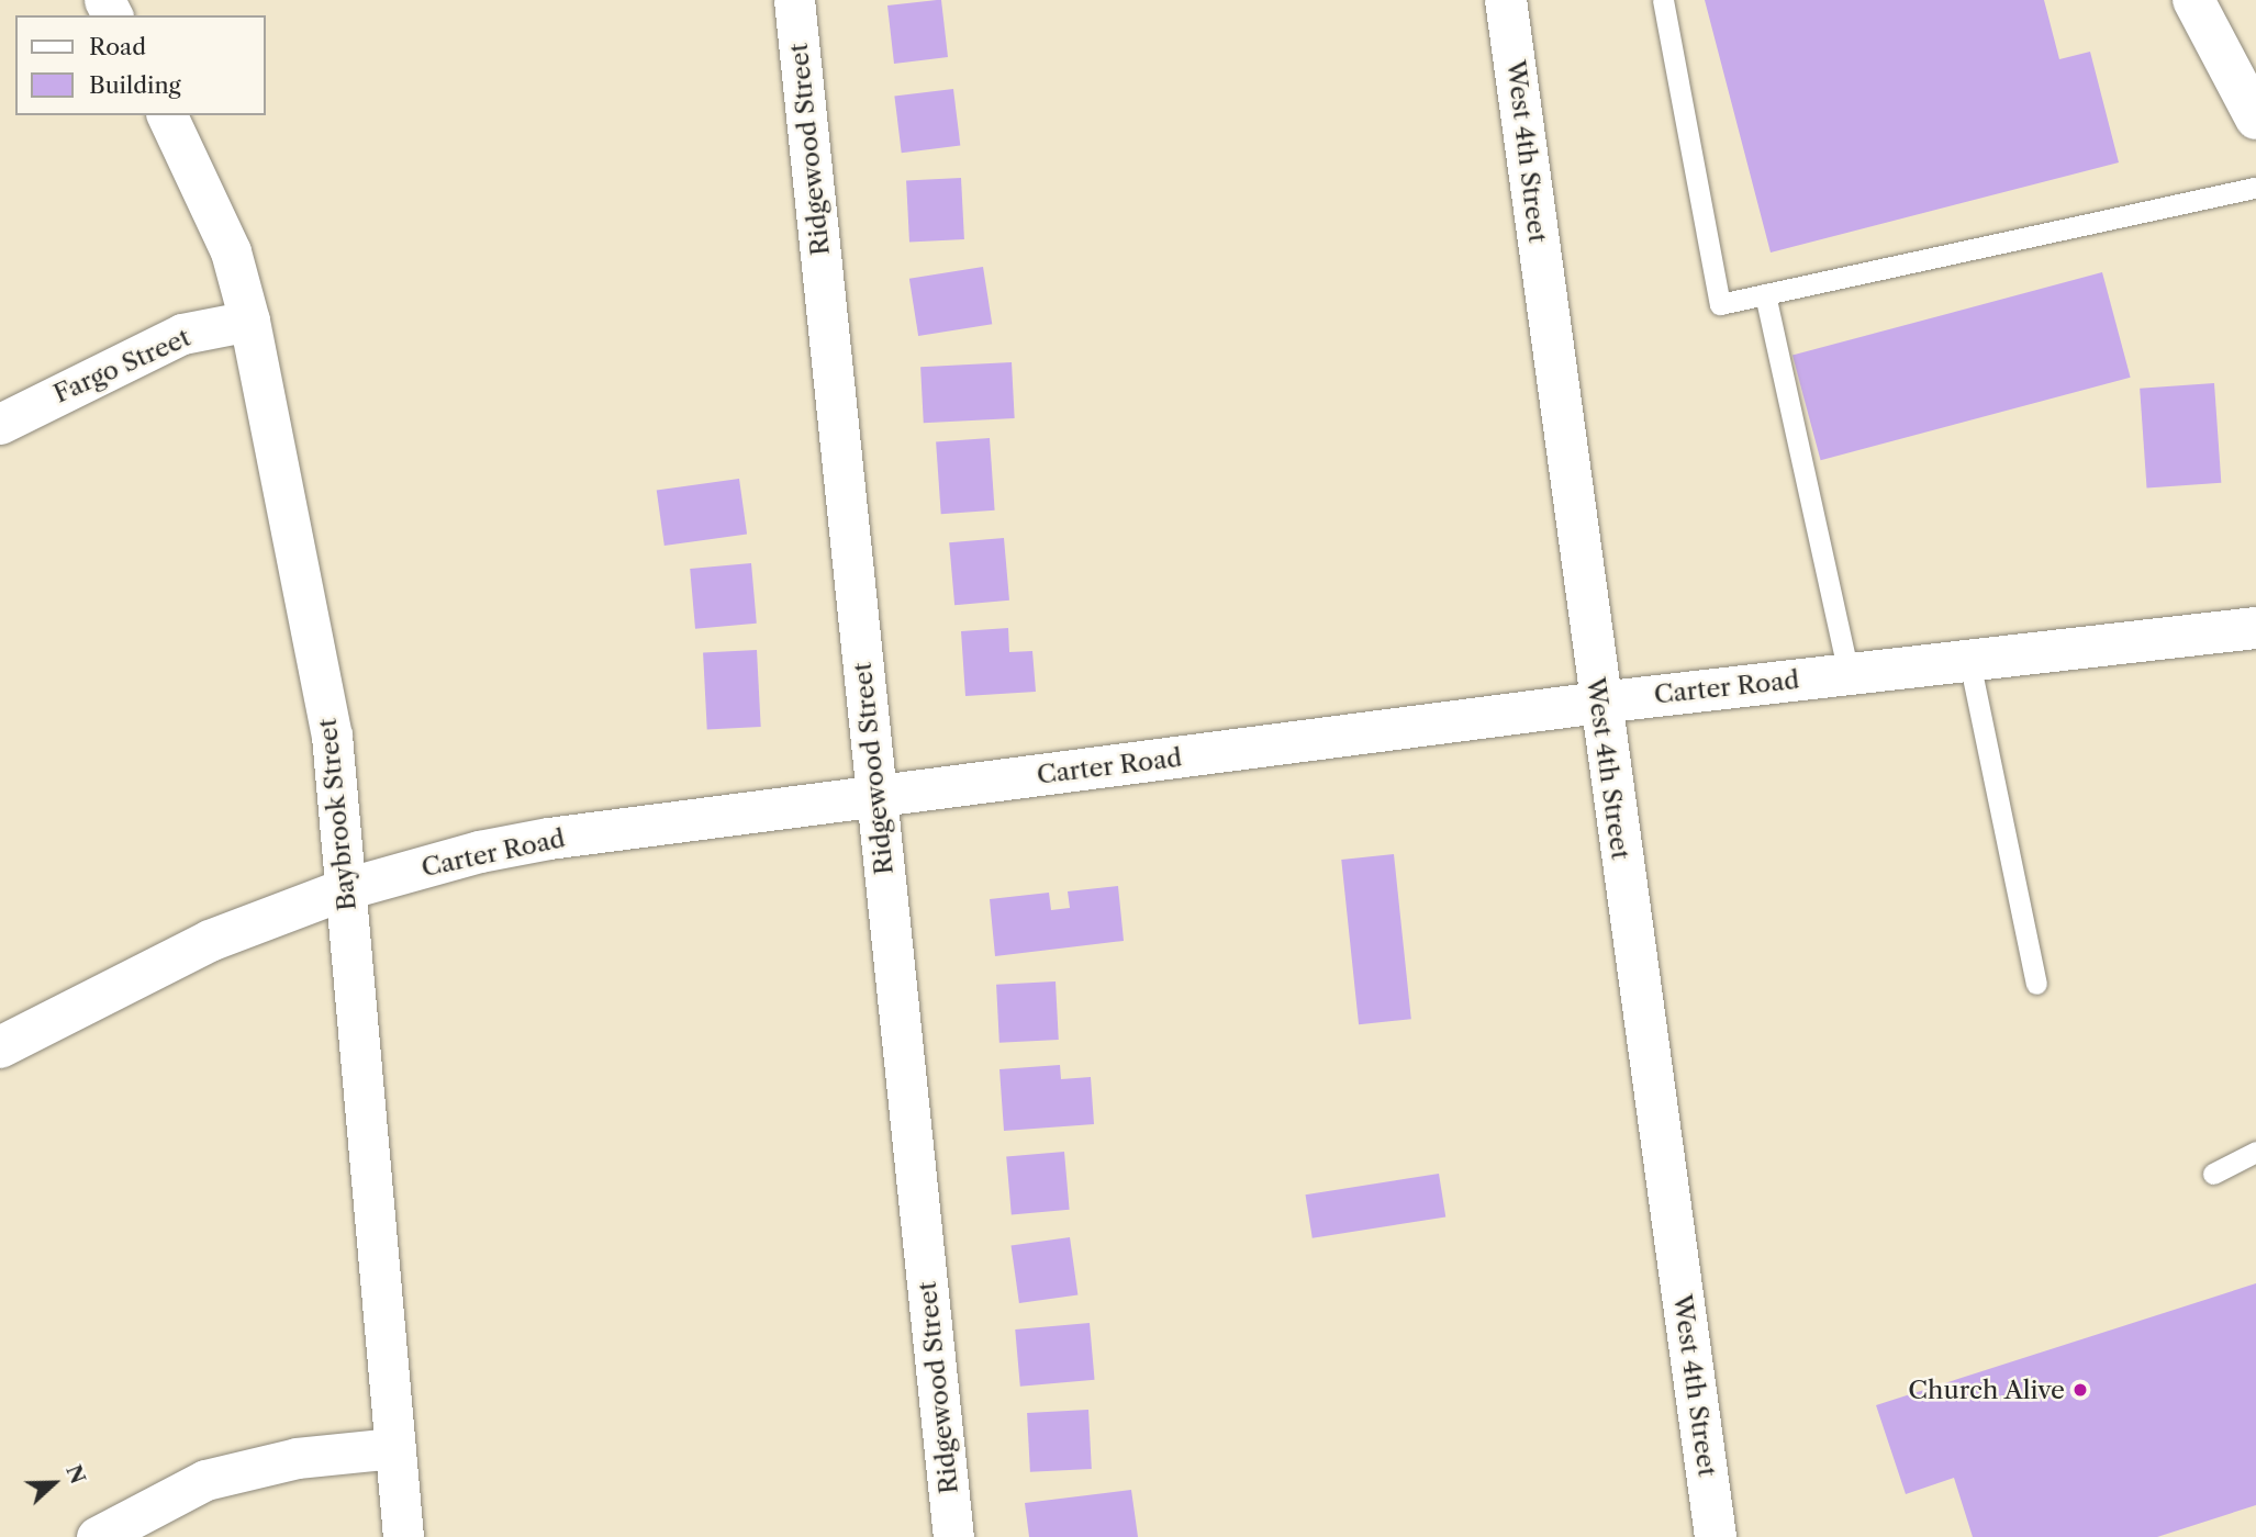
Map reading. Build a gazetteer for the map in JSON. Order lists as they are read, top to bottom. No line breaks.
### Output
{"streets":{"main road":["West 4th Street","Carter Road"],"street":["Ridgewood Street","Fargo Street","Baybrook Street"]},"crossings":[["Ridgewood Street","Carter Road"],["West 4th Street","Carter Road"],["Fargo Street","Baybrook Street"],["Carter Road","Baybrook Street"]],"places":["Church Alive"],"legend":["Road","Building"],"north":"right"}
